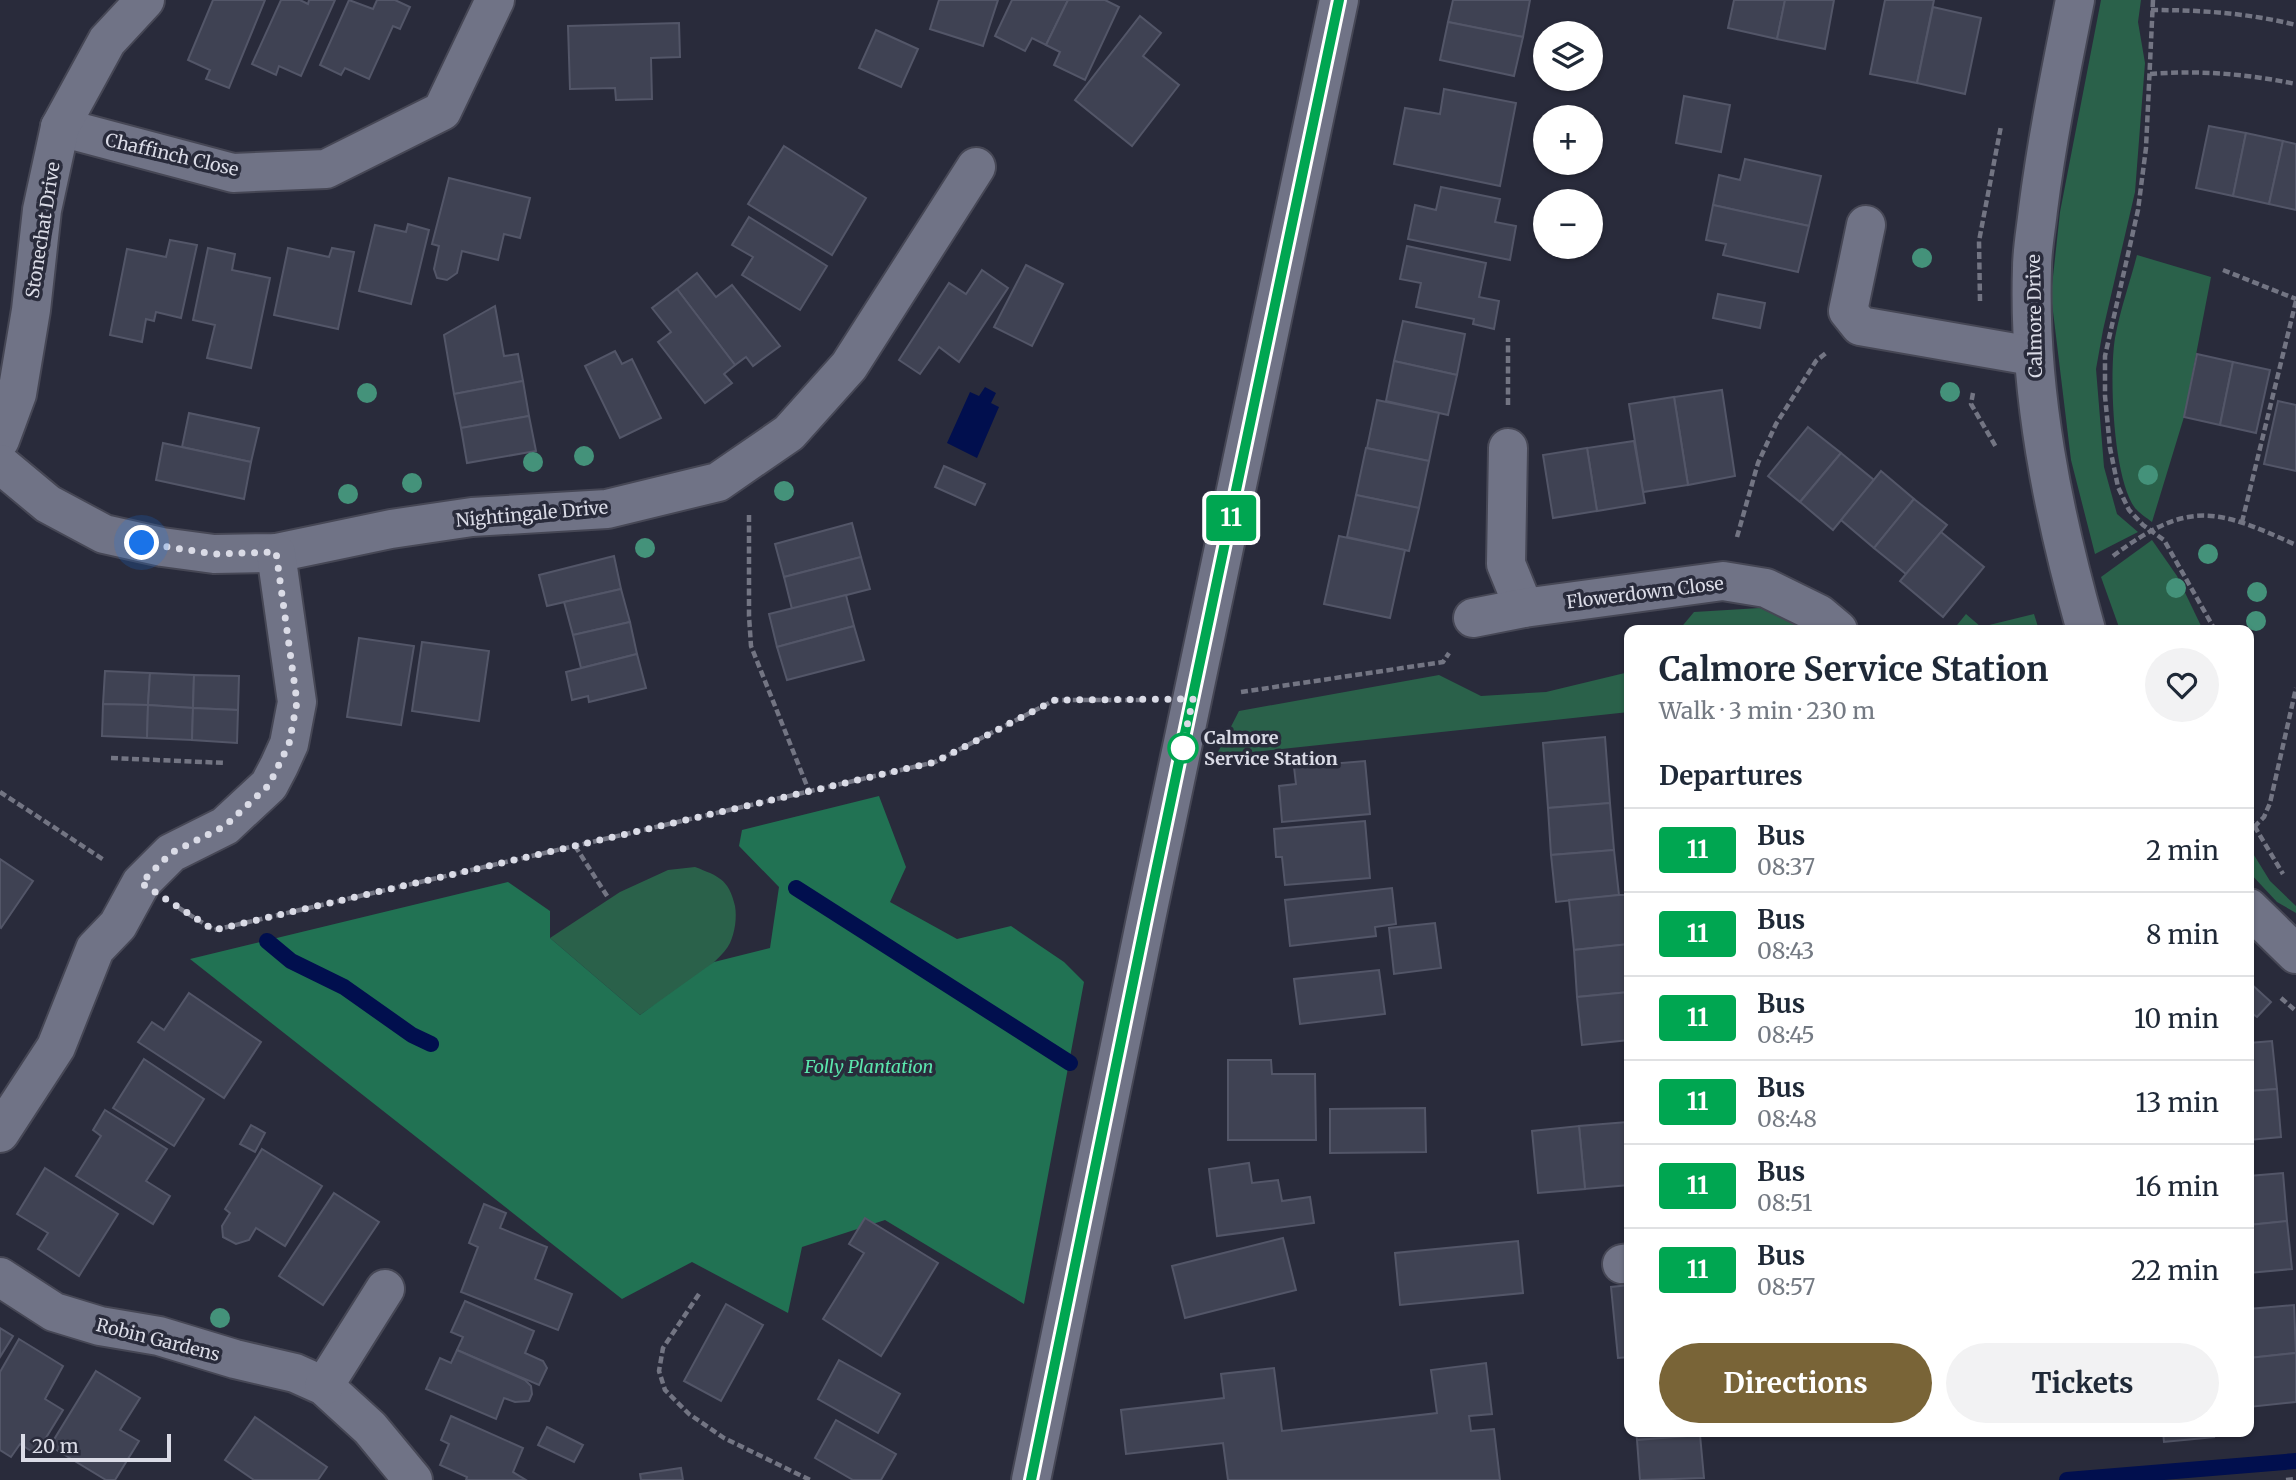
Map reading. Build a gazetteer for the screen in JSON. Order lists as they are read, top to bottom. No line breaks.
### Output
{"streets":{"street":["Chaffinch Close","Stonechat Drive","Calmore Drive","Nightingale Drive","Flowerdown Close","Robin Gardens"]},"crossings":[["Chaffinch Close","Stonechat Drive"]],"parks":["Folly Plantation"],"places":["Calmore Service Station"],"lines":["bus line 11"],"scale_bar":"20 m","page":{"on_map":"11","map_buttons":["+","−"],"heading":[["Calmore Service Station","Walk · 3 min · 230 m"],"Departures"],"list":[{"mark":"11","name":"Bus","note":"08:37","value":"2 min"},{"mark":"11","name":"Bus","note":"08:43","value":"8 min"},{"mark":"11","name":"Bus","note":"08:45","value":"10 min"},{"mark":"11","name":"Bus","note":"08:48","value":"13 min"},{"mark":"11","name":"Bus","note":"08:51","value":"16 min"},{"mark":"11","name":"Bus","note":"08:57","value":"22 min"}],"buttons":["Directions","Tickets"],"scale":"20 m"}}
